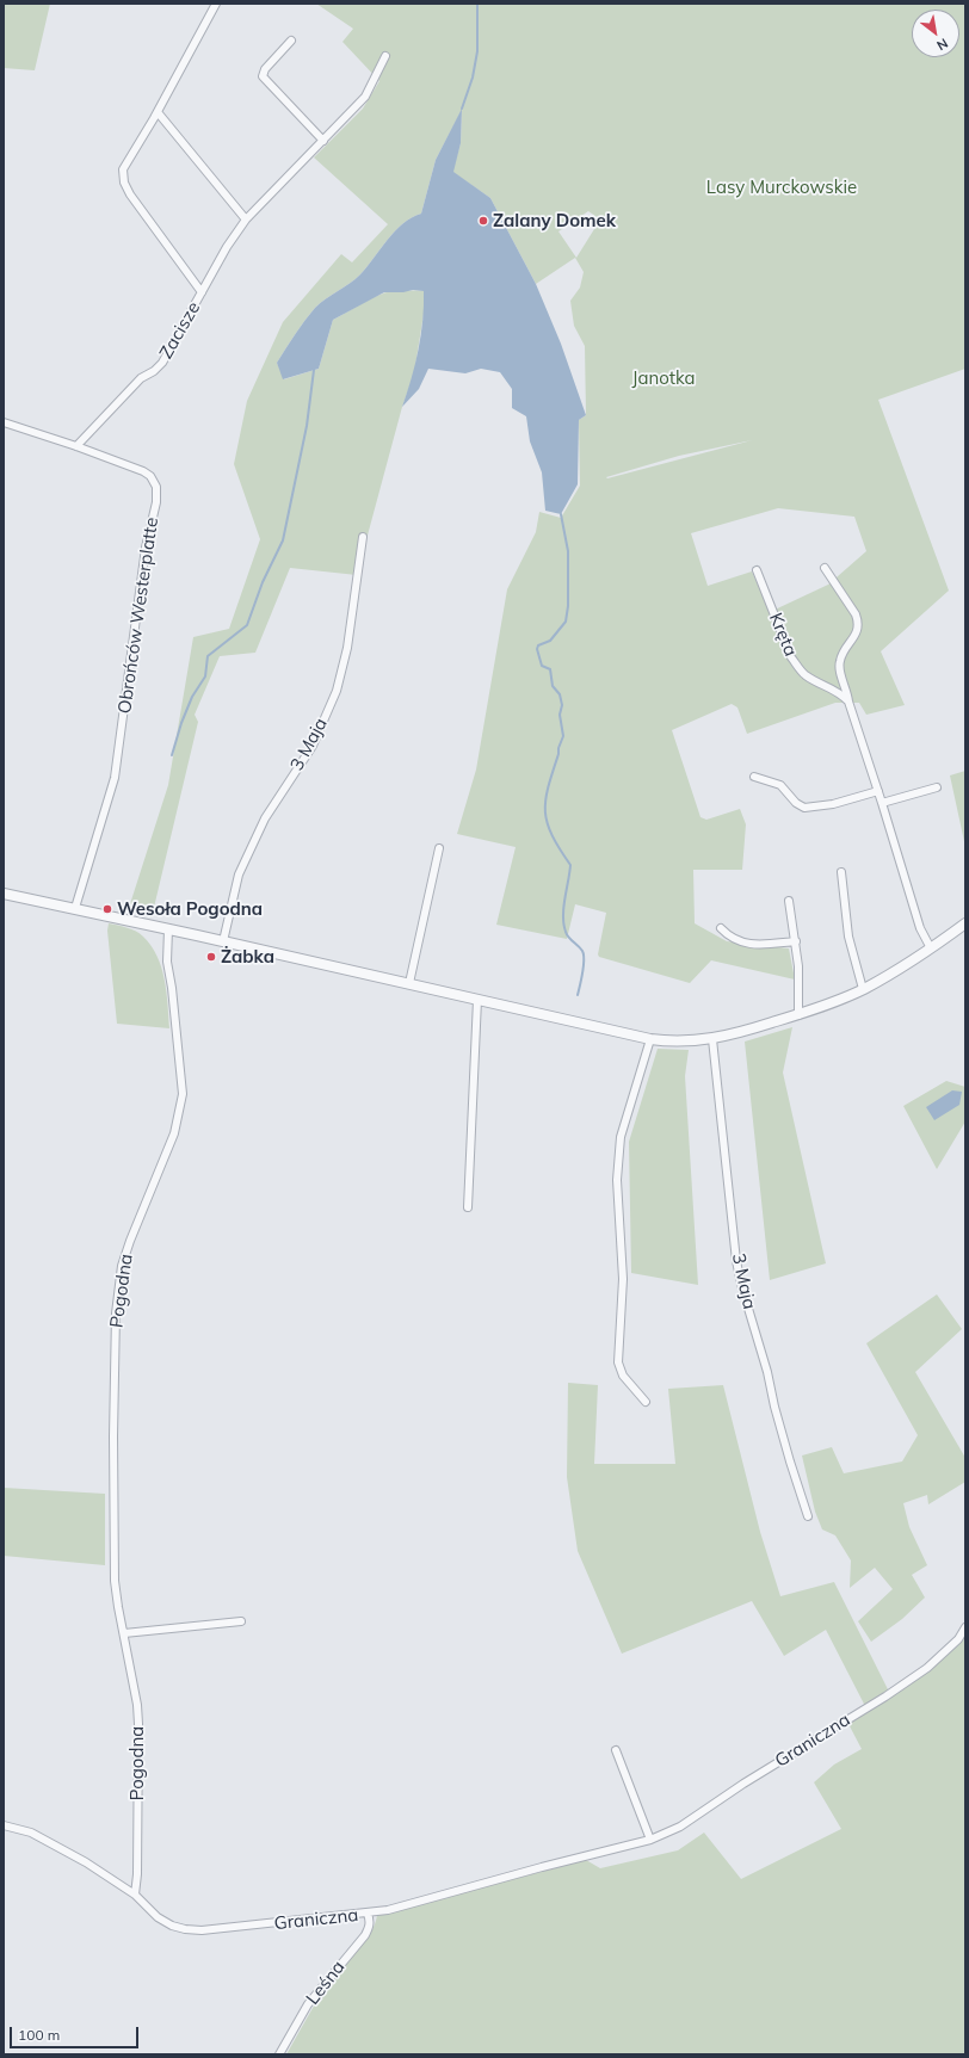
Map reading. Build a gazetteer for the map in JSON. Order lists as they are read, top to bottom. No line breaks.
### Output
{"streets":{"street":["Zacisze","Obrońców Westerplatte","Kręta","3 Maja","Pogodna","Graniczna","Leśna"]},"crossings":[["Zacisze","Obrońców Westerplatte"],["Pogodna","Graniczna"],["Graniczna","Leśna"]],"parks":["Lasy Murckowskie","Janotka"],"places":["Zalany Domek","Wesoła Pogodna","Żabka"],"scale_bar":"100 m","north":"bottom right"}
